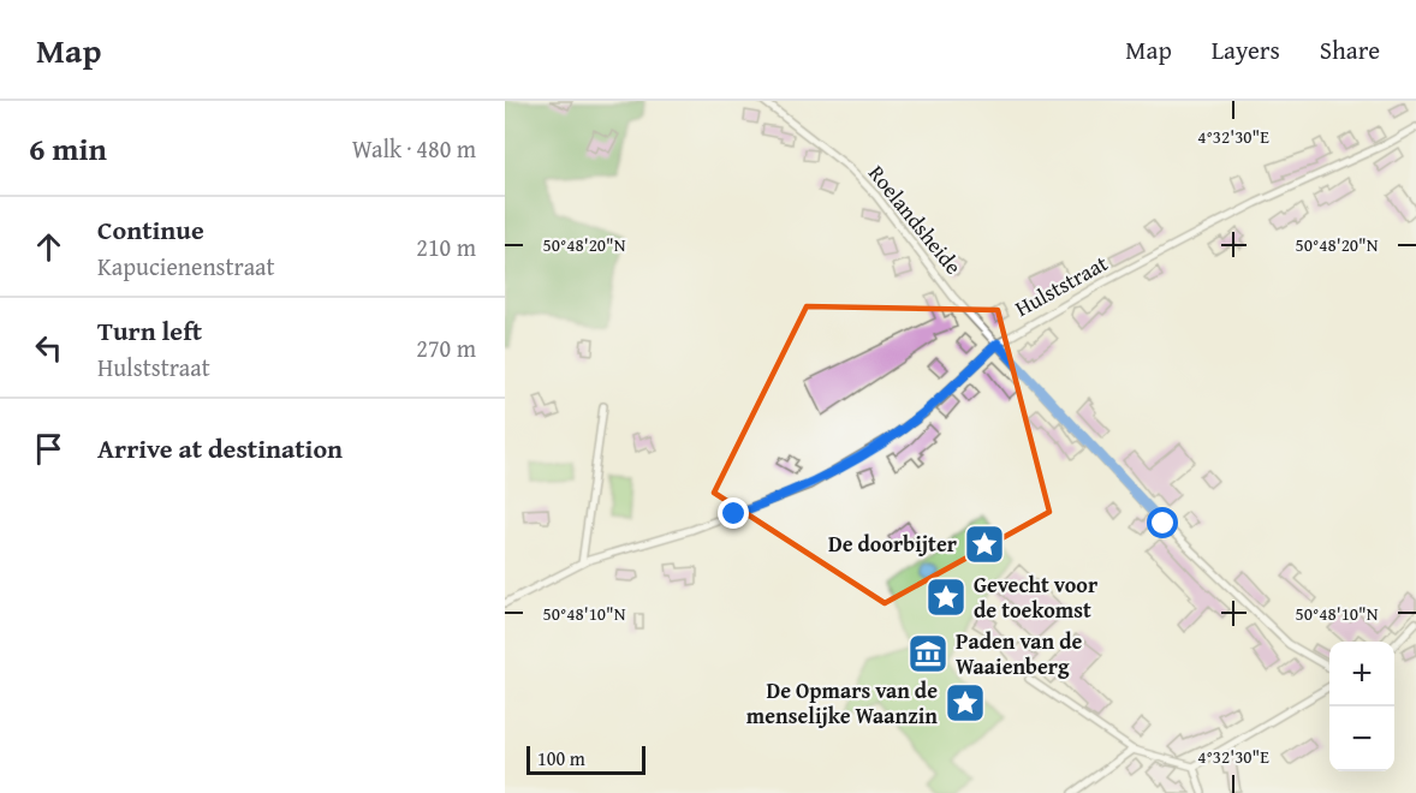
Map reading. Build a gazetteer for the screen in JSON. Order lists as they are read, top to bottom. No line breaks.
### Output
{"streets":{"street":["Roelandsheide","Hulststraat"]},"crossings":[["Roelandsheide","Hulststraat"]],"places":{"place":["De doorbijter","Gevecht voor de toekomst","De Opmars van de menselijke Waanzin"],"museum":["Paden van de Waaienberg"]},"scale_bar":"100 m","page":{"header":"Map","nav":["Map","Layers","Share"],"heading":["6 min","Walk · 480 m"],"list":[["Continue","Kapucienenstraat","210 m"],["Turn left","Hulststraat","270 m"],"Arrive at destination"],"map_buttons":["+","−"],"scale":"100 m"},"coordinates":["4°32'30\"E","50°48'20\"N","50°48'10\"N"]}
